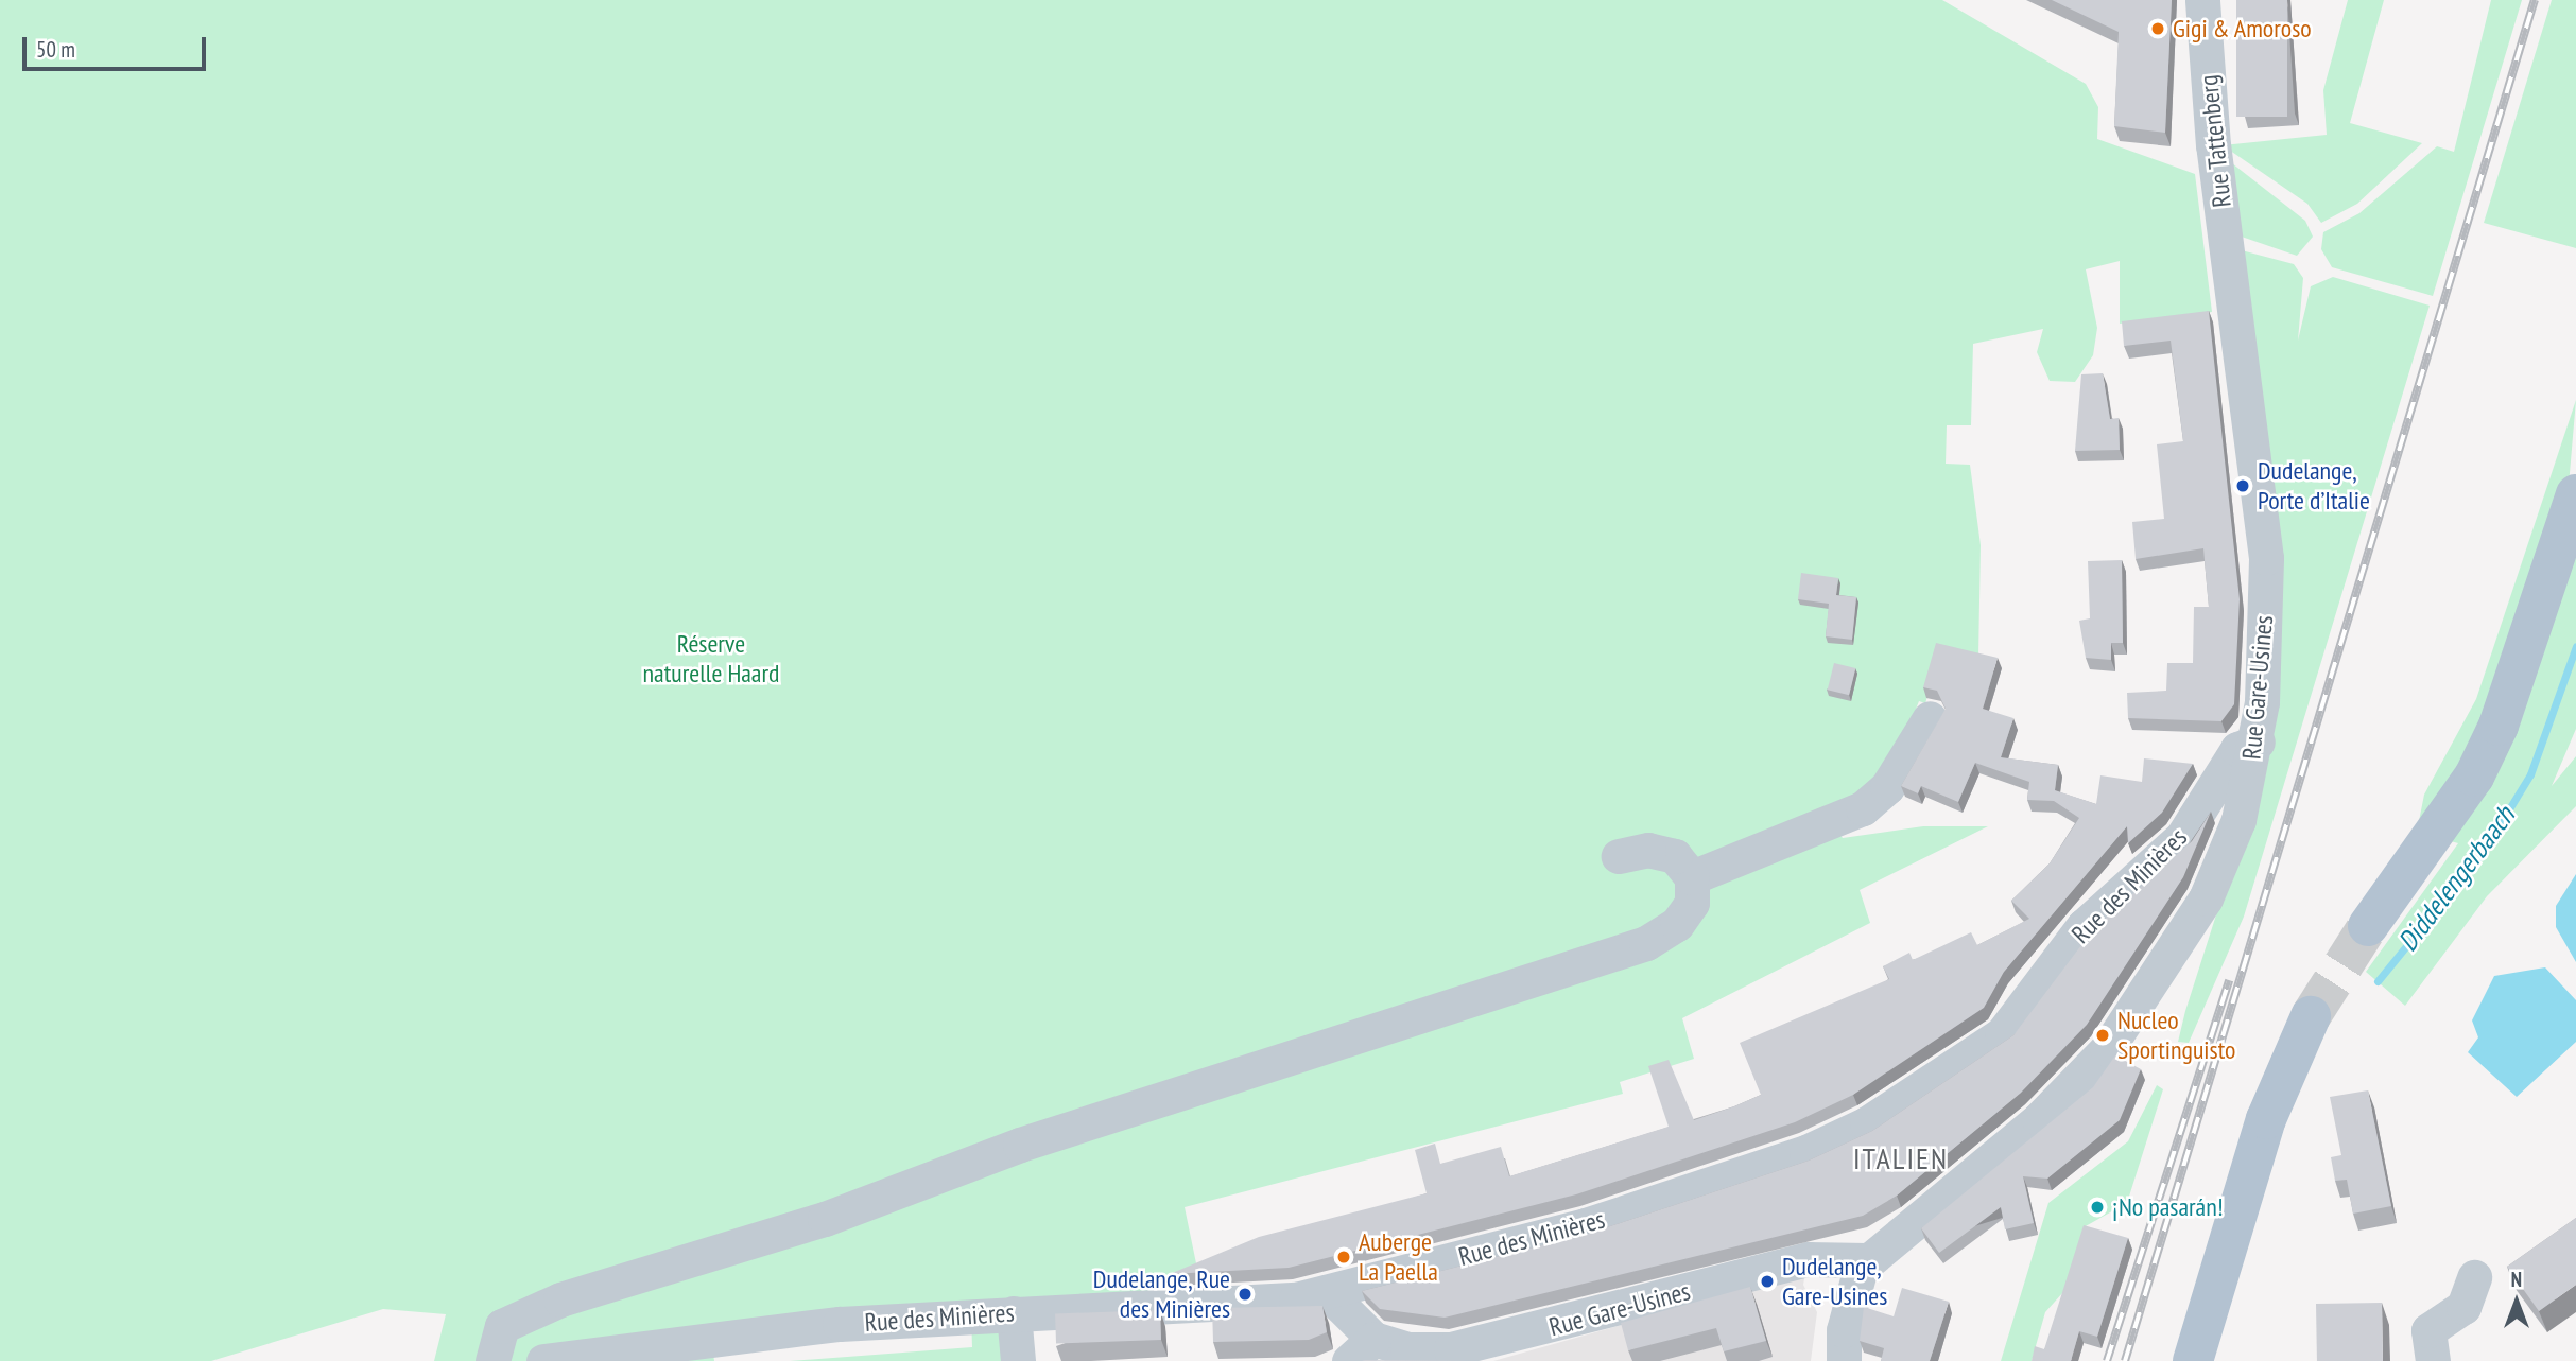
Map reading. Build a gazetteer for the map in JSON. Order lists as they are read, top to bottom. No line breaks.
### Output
{"streets":{"street":["Rue Tattenberg","Rue Gare-Usines","Rue des Minières"]},"crossings":[["Rue Tattenberg","Rue Gare-Usines"],["Rue Gare-Usines","Rue des Minières"]],"districts":["ITALIEN"],"water":["Diddelengerbaach"],"parks":["Réserve naturelle Haard"],"places":["Gigi & Amoroso","Dudelange, Porte d’Italie","Nucleo Sportinguisto","¡No pasarán!","Auberge La Paella","Dudelange, Gare-Usines","Dudelange, Rue des Minières"],"scale_bar":"50 m","north":"top"}
